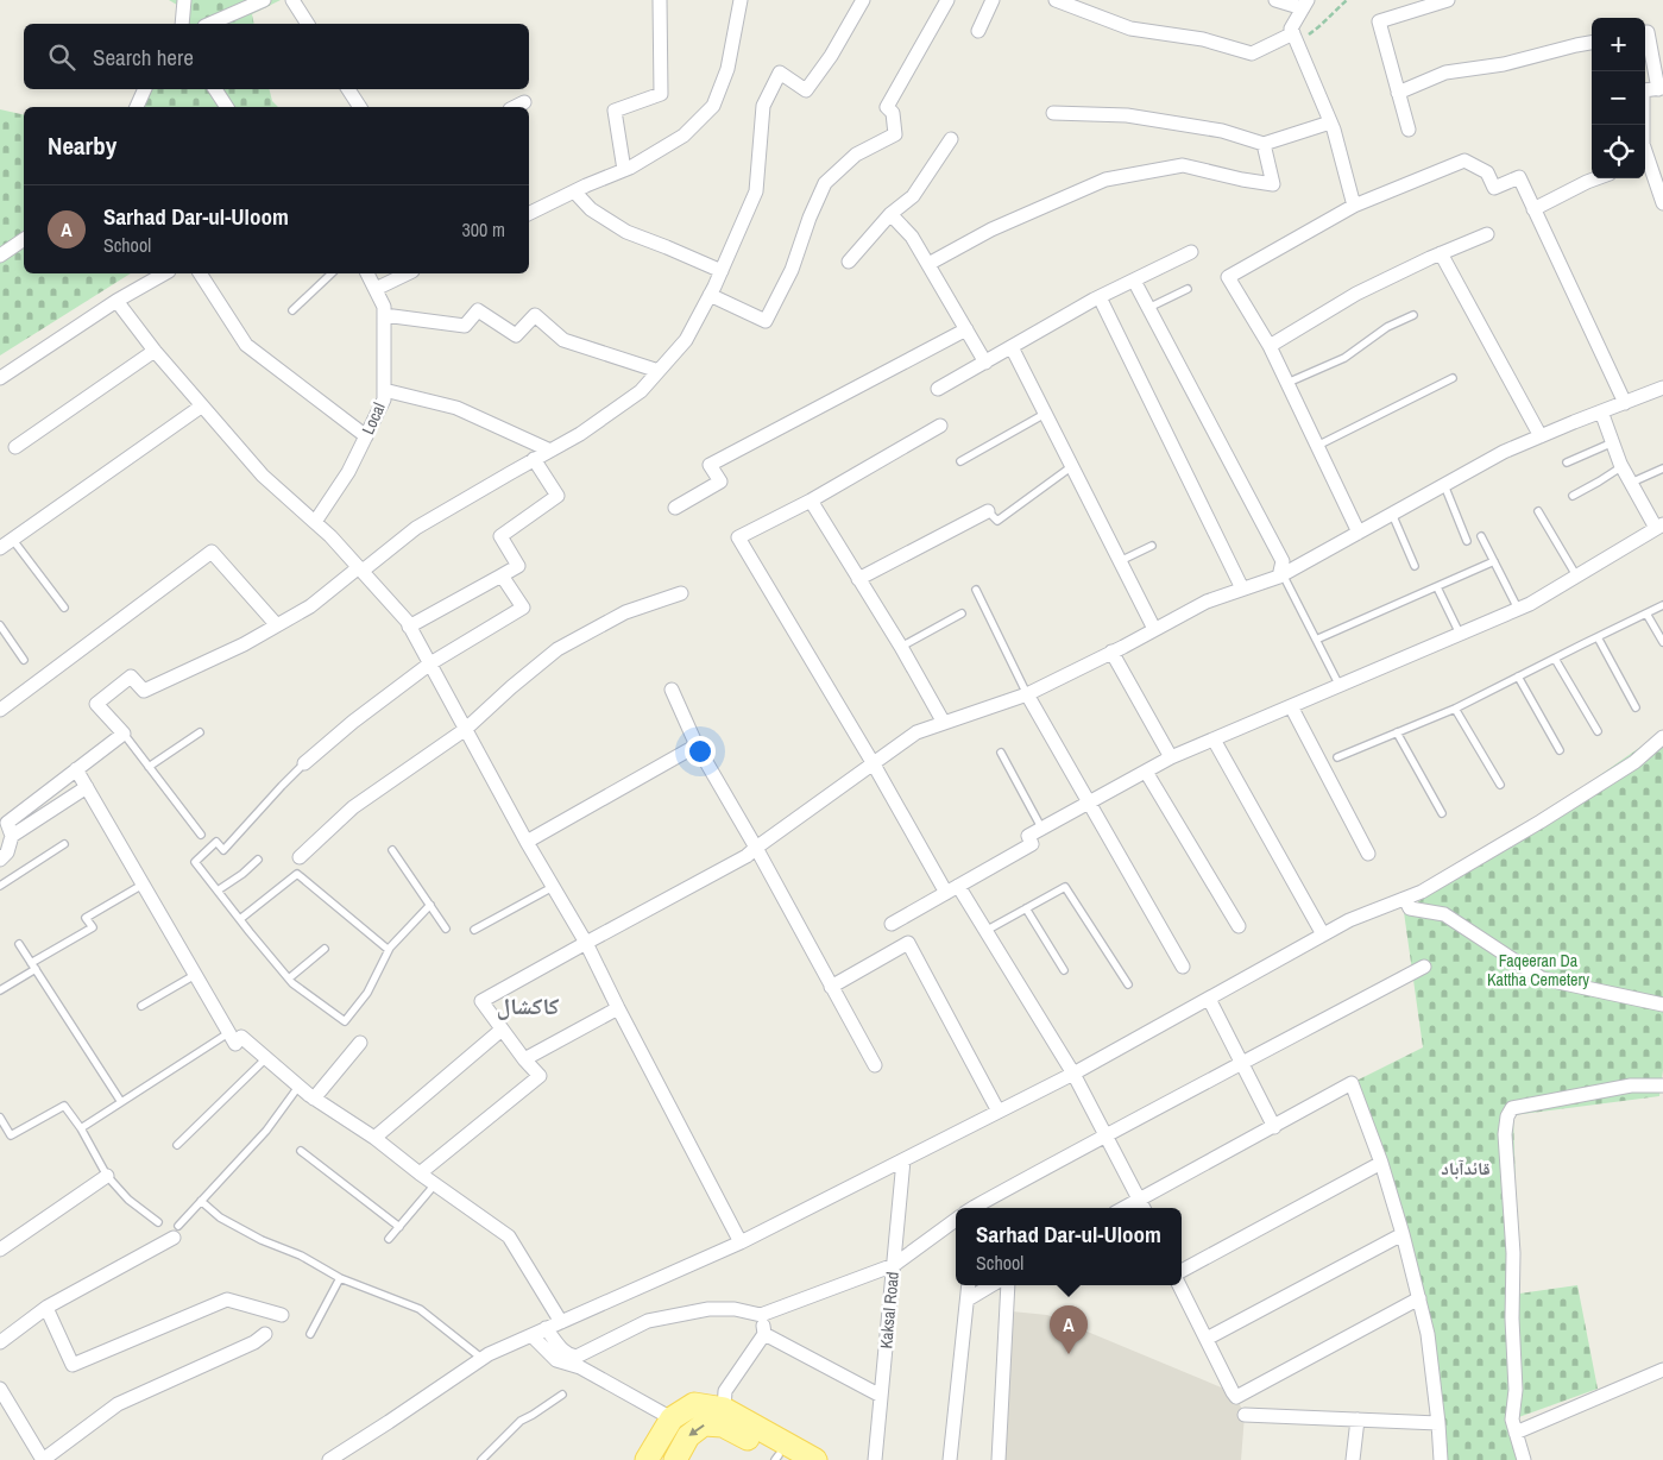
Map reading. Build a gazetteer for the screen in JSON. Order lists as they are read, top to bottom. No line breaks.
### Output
{"streets":{"street":["Local","Kaksal Road"]},"districts":["کاکشال","قائدآباد"],"parks":["Faqeeran Da Kattha Cemetery"],"page":{"map_buttons":["+","−"],"search":"Search here","heading":"Nearby","list":[{"mark":"A","name":"Sarhad Dar-ul-Uloom","note":"School","value":"300 m"}],"popup":["Sarhad Dar-ul-Uloom","School"],"pins":"A"}}
